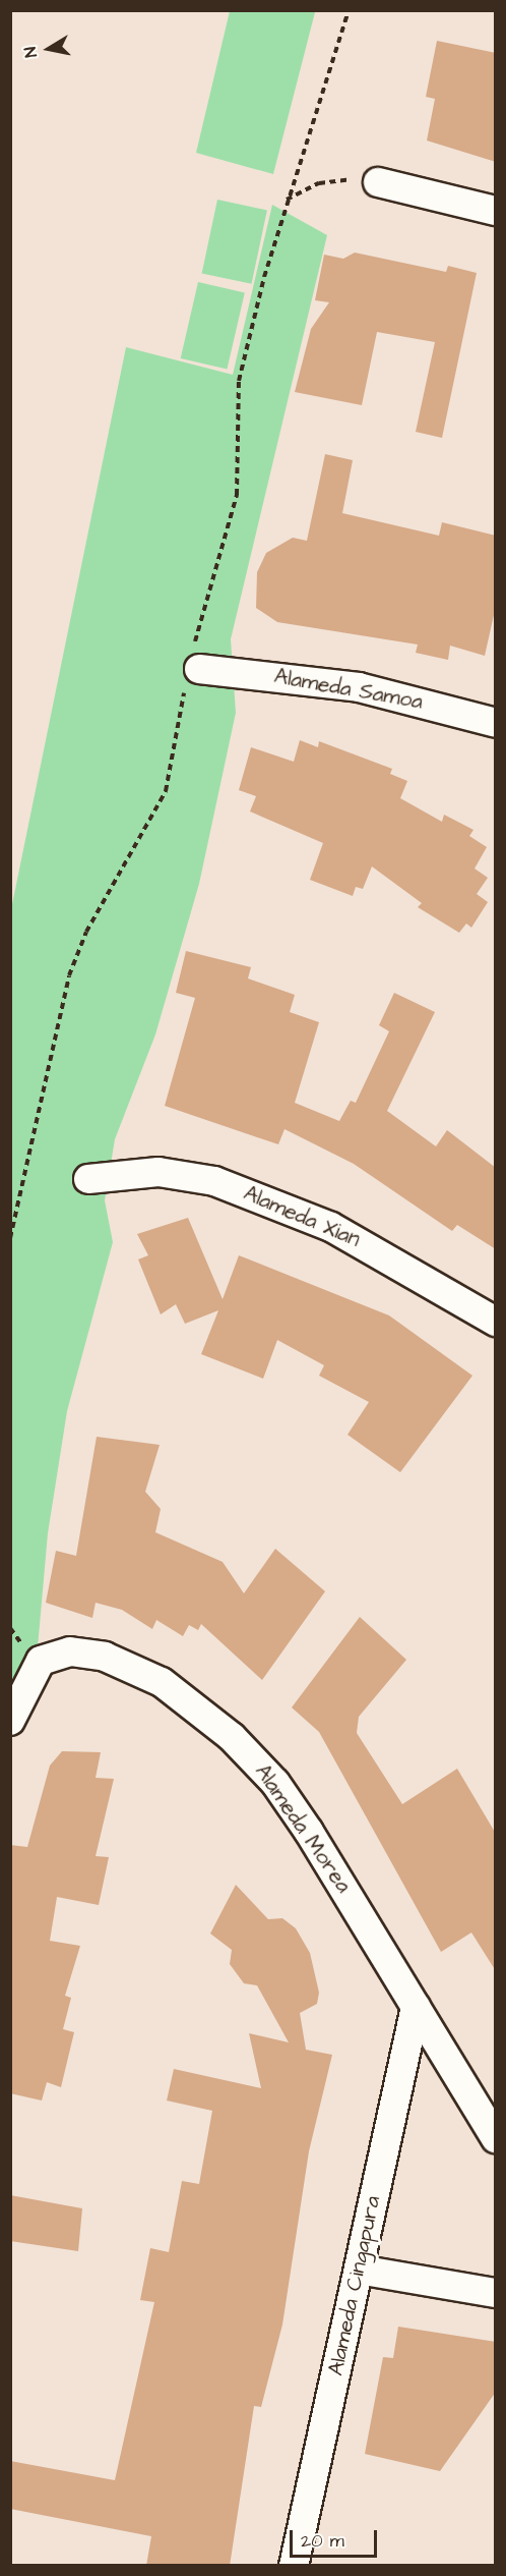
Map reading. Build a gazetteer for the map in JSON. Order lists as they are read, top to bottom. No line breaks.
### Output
{"streets":{"street":["Alameda Samoa","Alameda Xian","Alameda Morea","Alameda Cingapura"]},"crossings":[["Alameda Morea","Alameda Cingapura"]],"scale_bar":"20 m","north":"left"}
